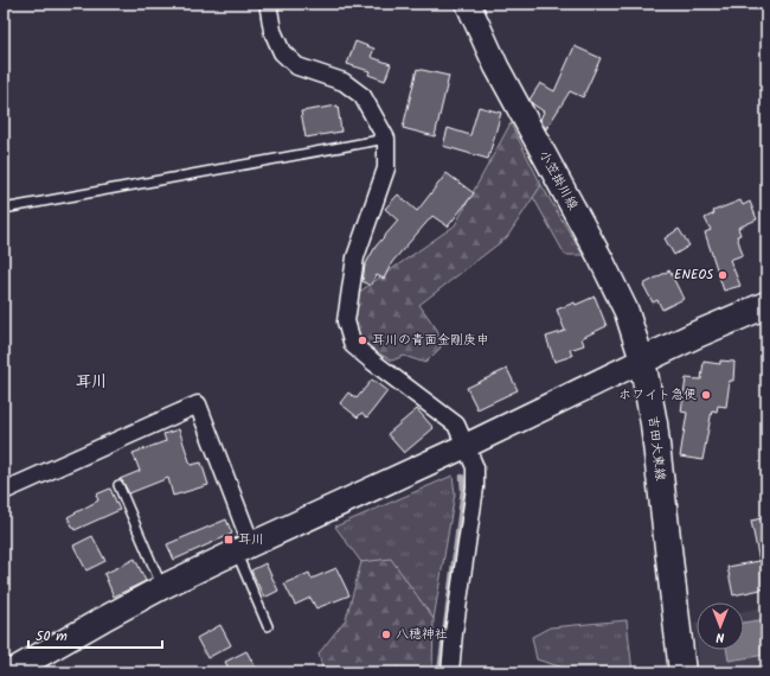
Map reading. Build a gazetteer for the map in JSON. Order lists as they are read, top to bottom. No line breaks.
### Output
{"streets":{"main road":["吉田大東線"],"street":["小笠掛川線"]},"crossings":[["小笠掛川線","吉田大東線"]],"districts":["耳川"],"places":{"other":["ENEOS","耳川の青面金剛庚申","ホワイト急便","八穂神社"],"transit":["耳川"]},"scale_bar":"50 m","north":"bottom"}
